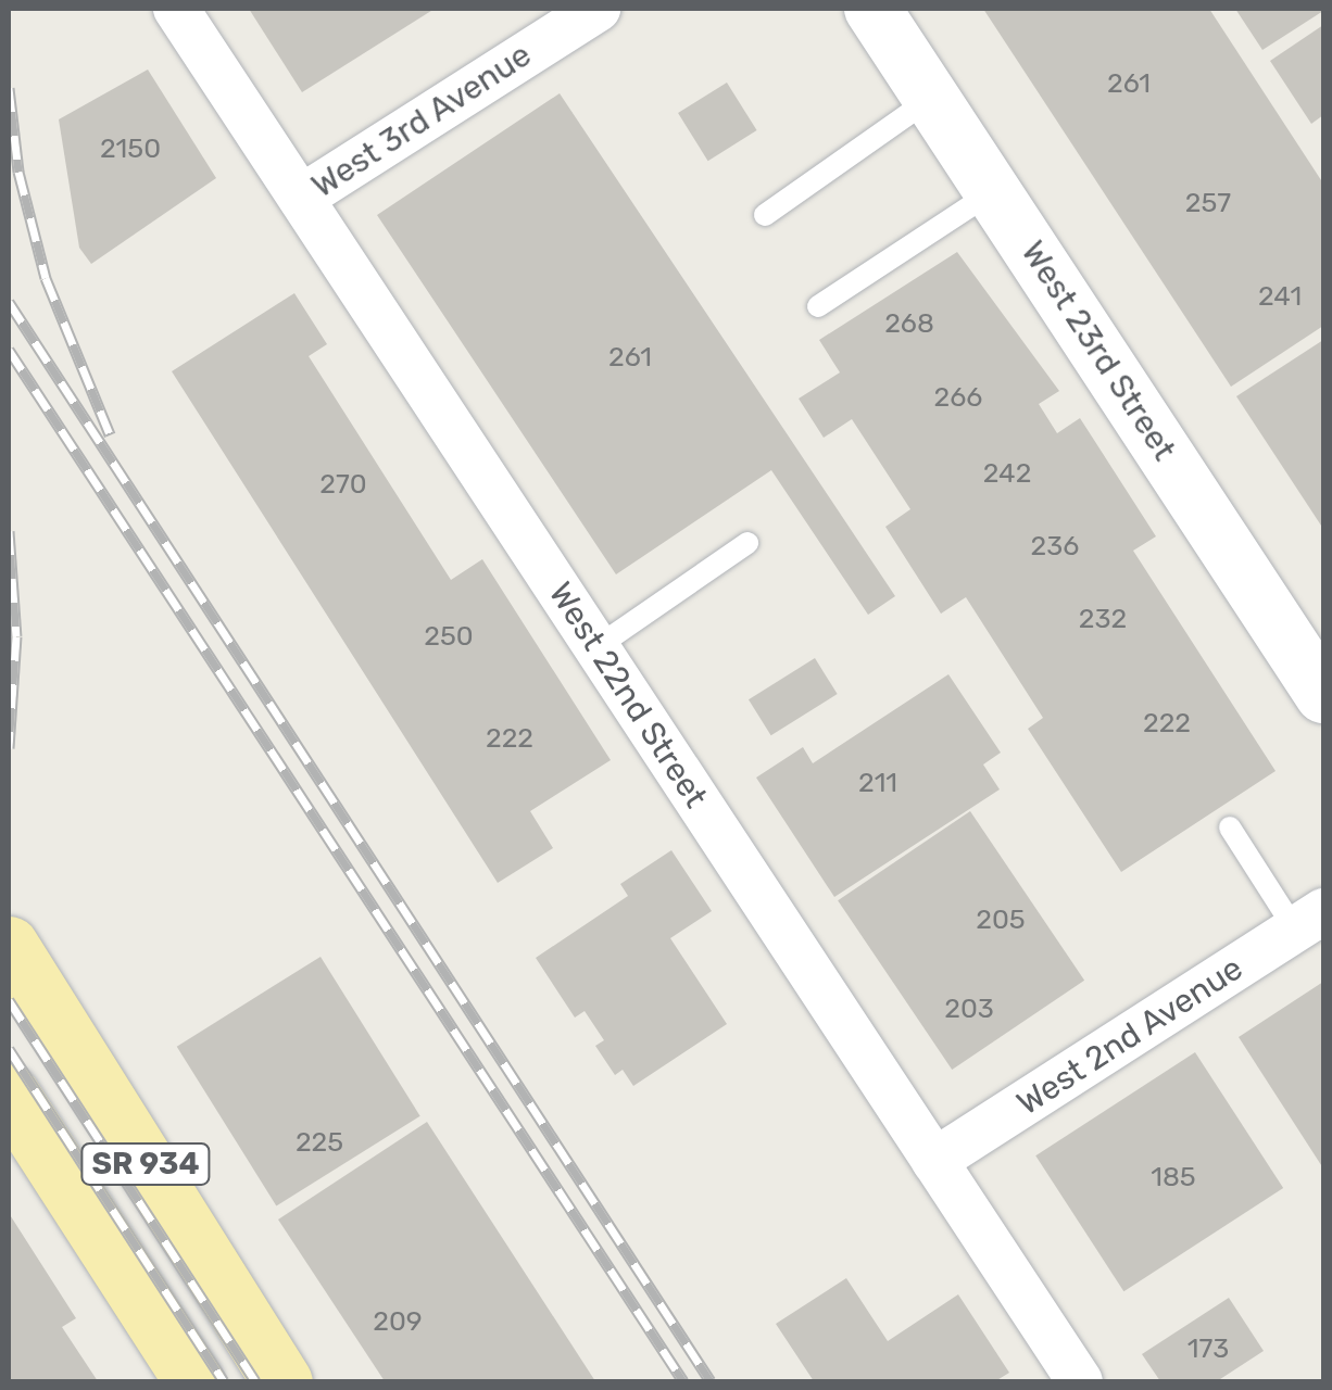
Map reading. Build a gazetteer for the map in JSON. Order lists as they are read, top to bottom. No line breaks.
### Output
{"streets":{"main road":["SR 934"],"street":["West 3rd Avenue","West 23rd Street","West 22nd Street","West 2nd Avenue"]},"crossings":[["West 3rd Avenue","West 22nd Street"],["West 22nd Street","West 2nd Avenue"]],"house_numbers":["261","2150","257","241","268","261","266","242","270","236","232","250","222","222","211","205","203","225","185","209","173"]}
